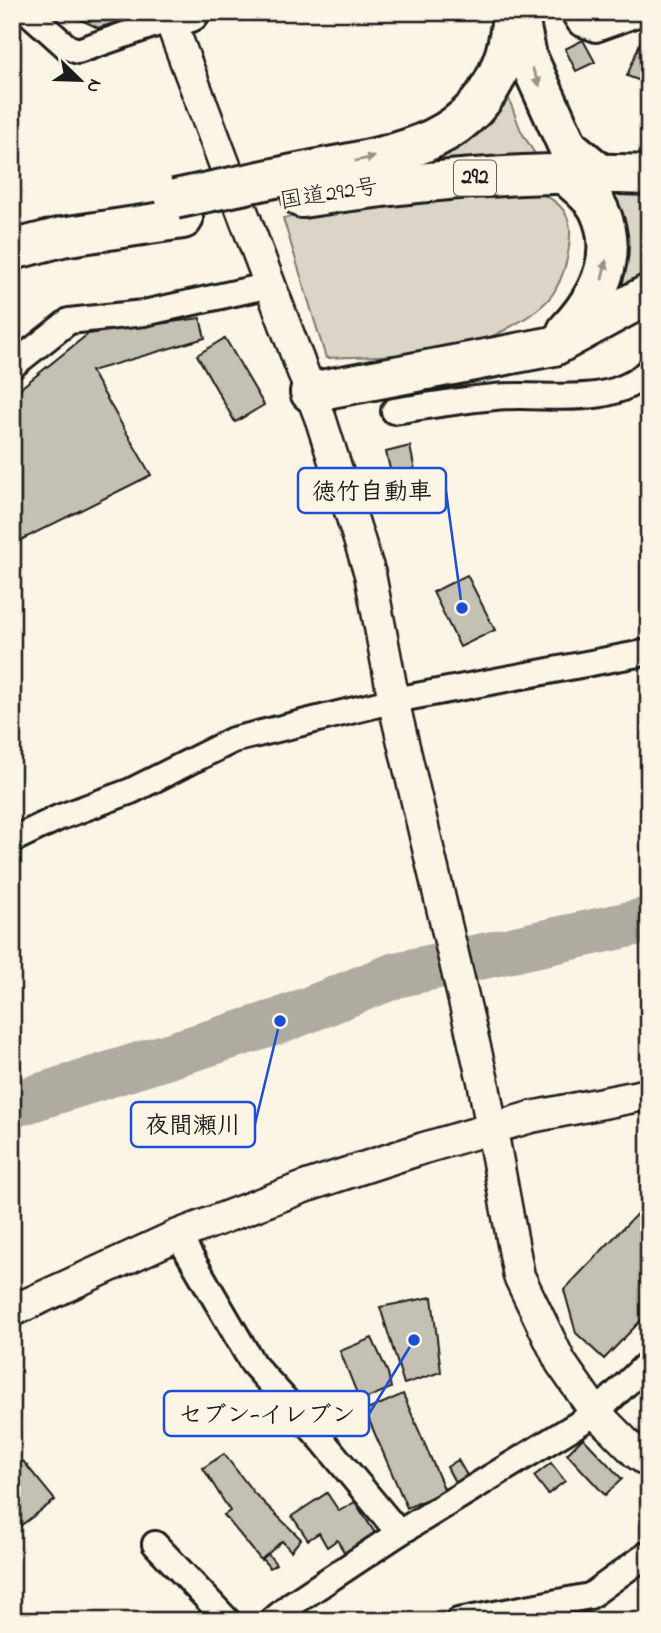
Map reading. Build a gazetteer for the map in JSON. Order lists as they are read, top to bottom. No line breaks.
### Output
{"streets":{"highway":["292","国道292号"]},"places":["徳竹自動車","夜間瀬川","セブン-イレブン"],"north":"bottom right"}
